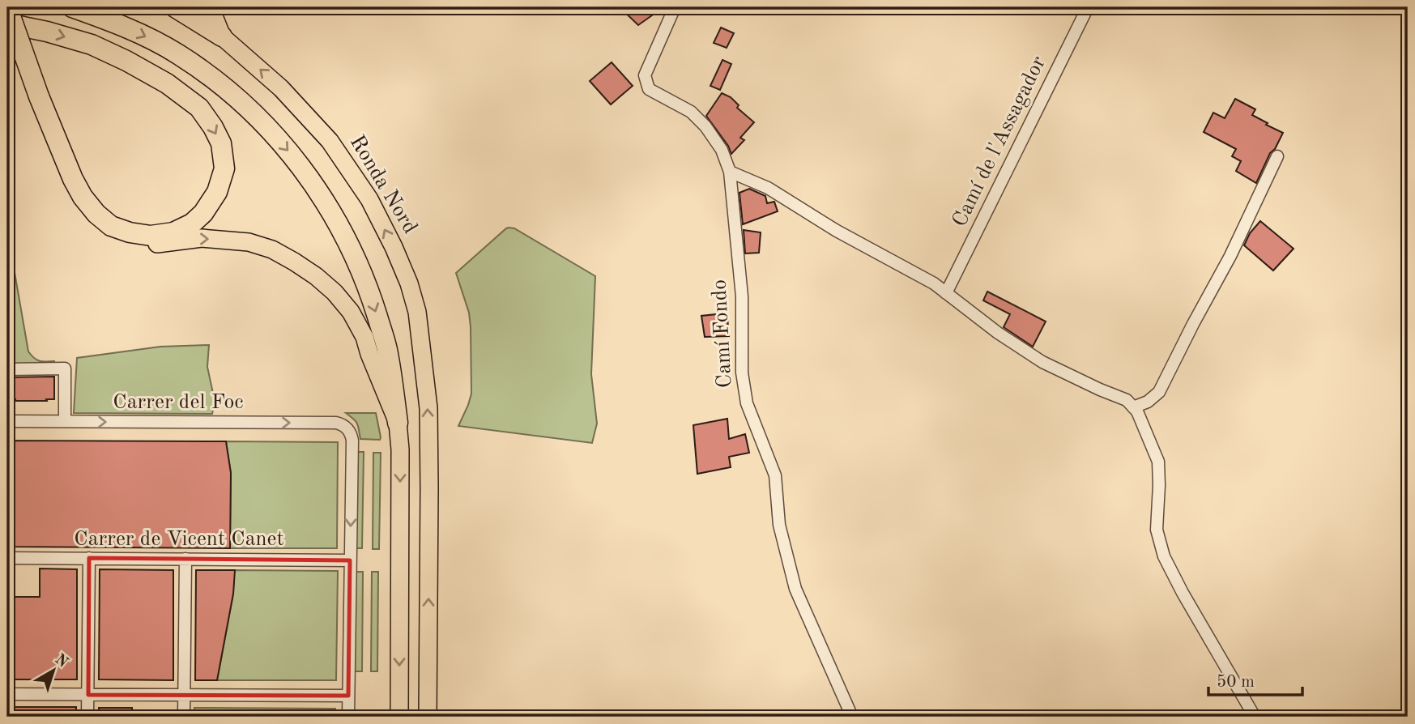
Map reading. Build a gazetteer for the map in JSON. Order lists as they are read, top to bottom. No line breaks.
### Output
{"streets":{"highway":["Ronda Nord"],"street":["Camí de l'Assagador","Camí Fondo","Carrer del Foc","Carrer de Vicent Canet"]},"crossings":[["Carrer del Foc","Carrer de Vicent Canet"]],"one_way":["Ronda Nord"],"scale_bar":"50 m","north":"top right"}
